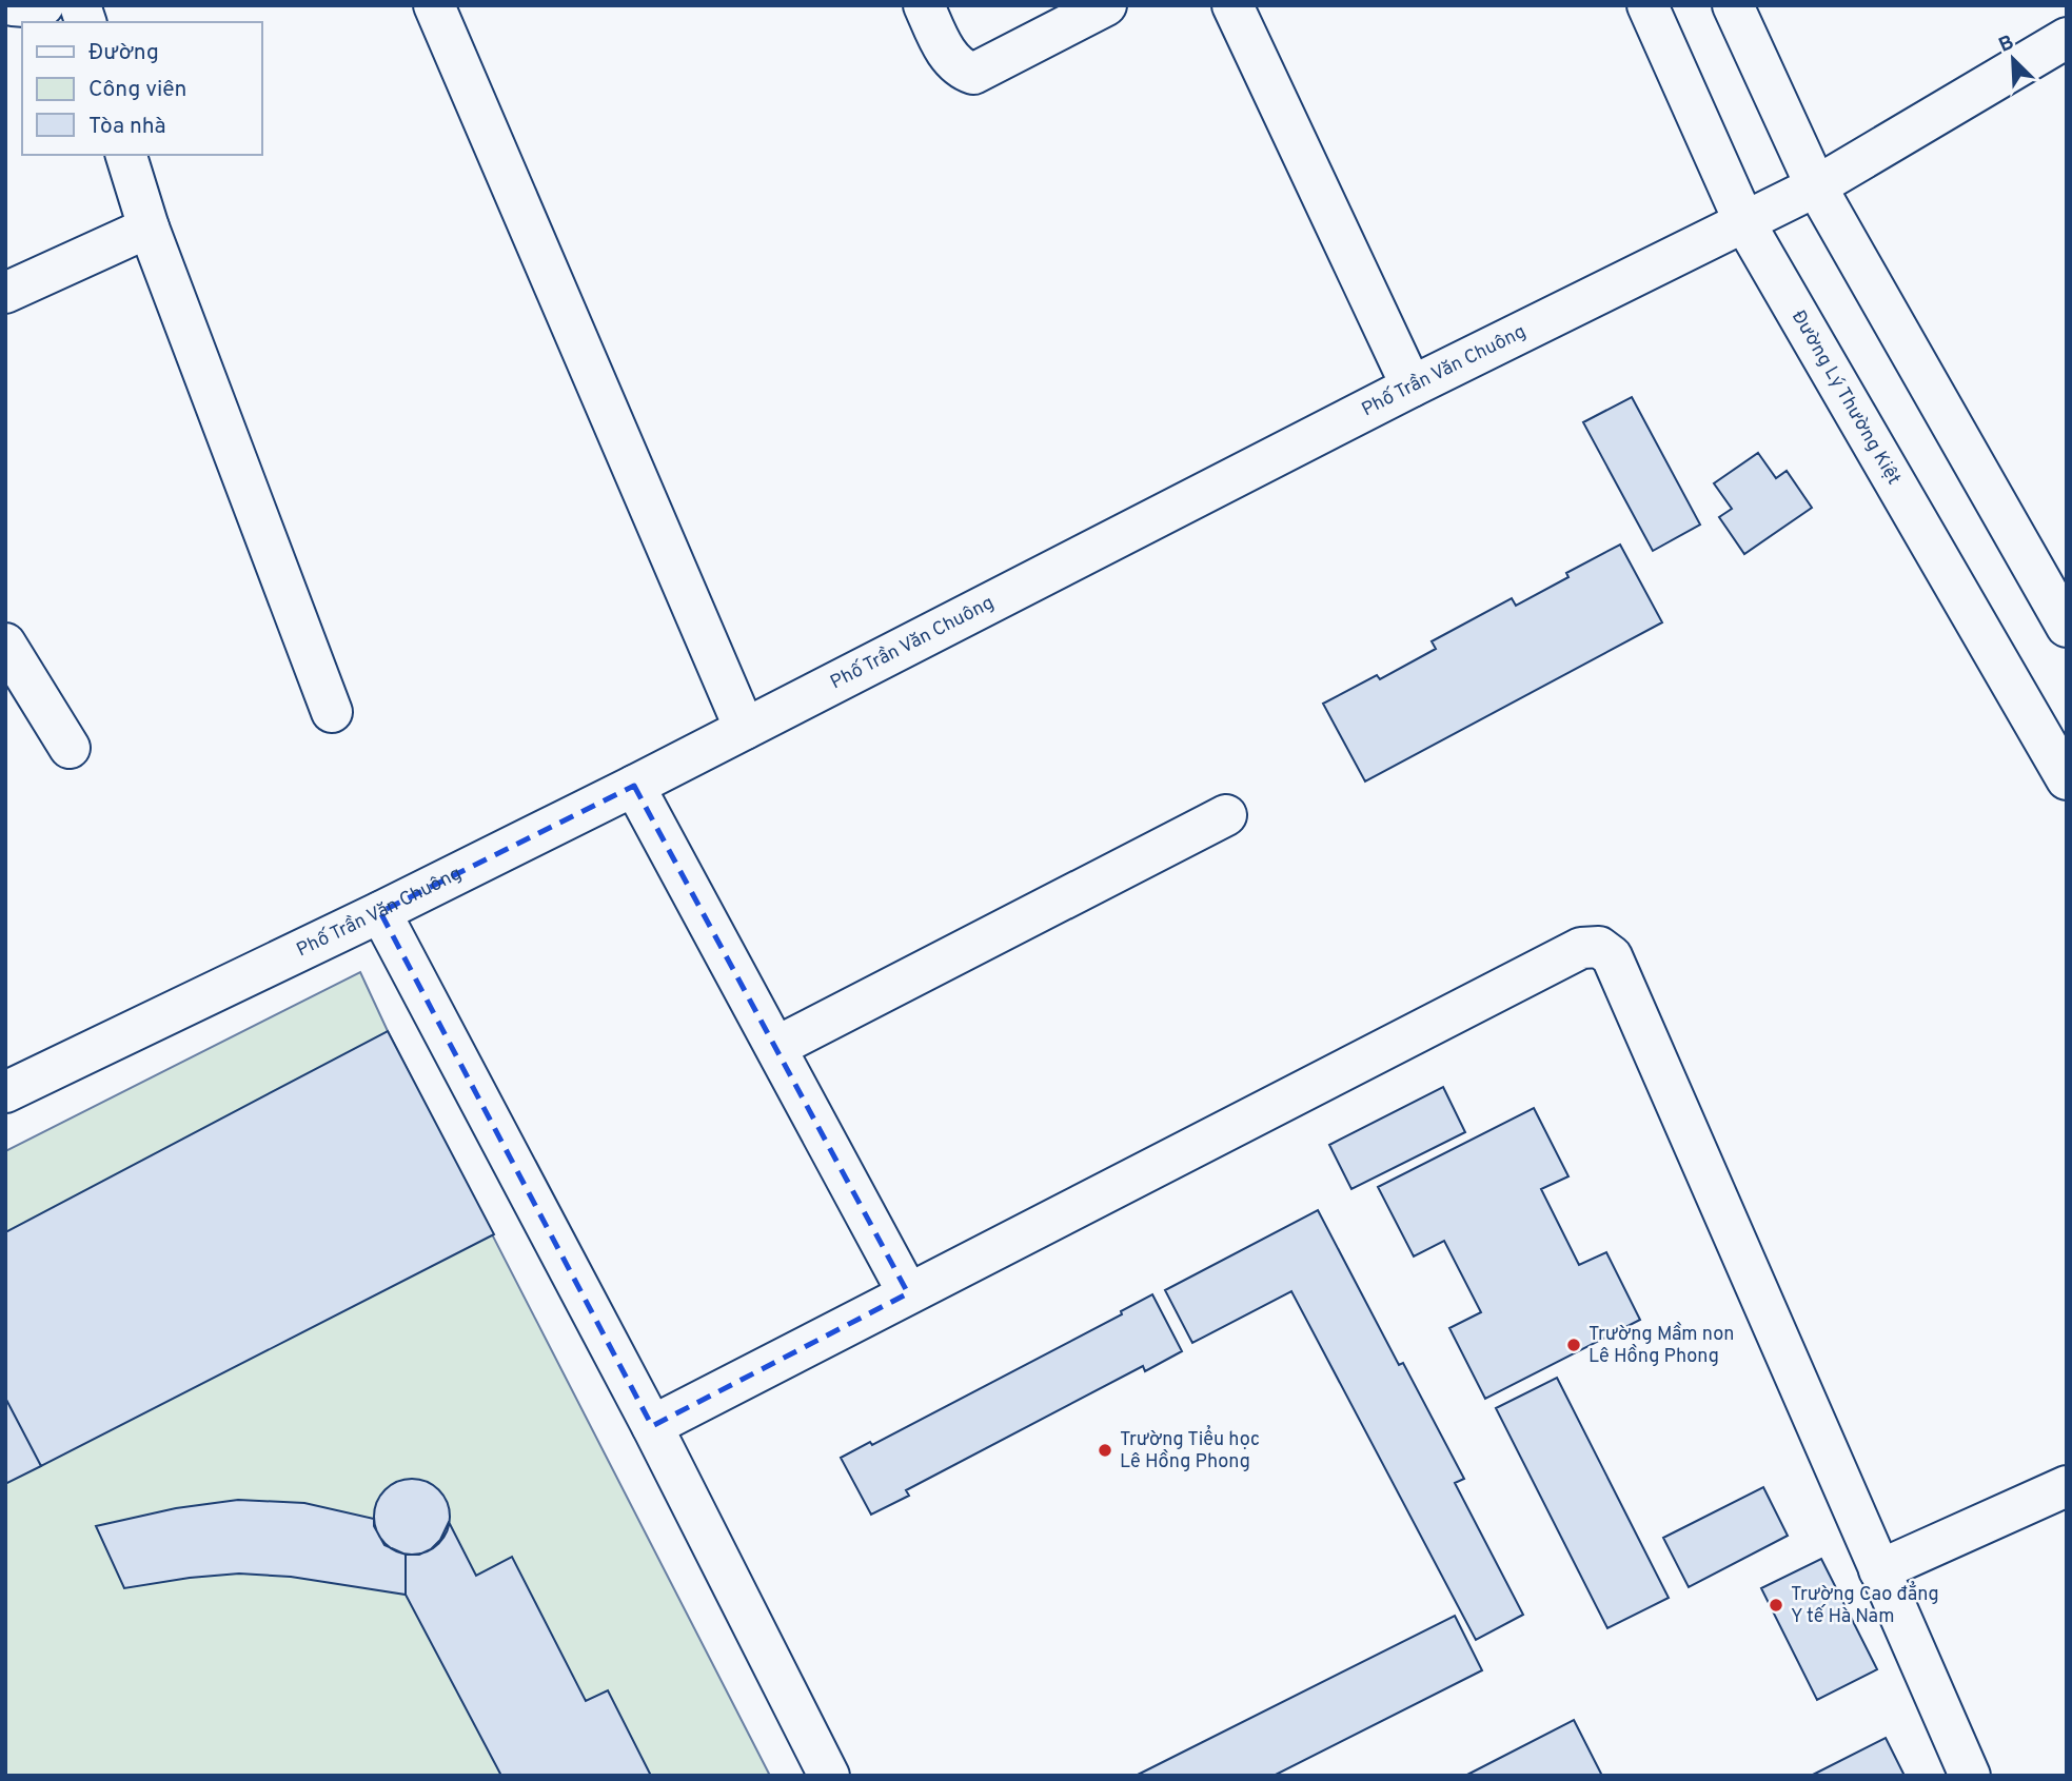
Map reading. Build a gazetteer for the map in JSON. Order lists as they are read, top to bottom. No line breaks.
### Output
{"streets":{"street":["Phố Trần Văn Chuông","Đường Lý Thường Kiệt"]},"crossings":[["Phố Trần Văn Chuông","Đường Lý Thường Kiệt"]],"places":["Trường Mầm non Lê Hồng Phong","Trường Tiểu học Lê Hồng Phong","Trường Cao đẳng Y tế Hà Nam"],"legend":["Đường","Công viên","Tòa nhà"],"north":"top left"}
